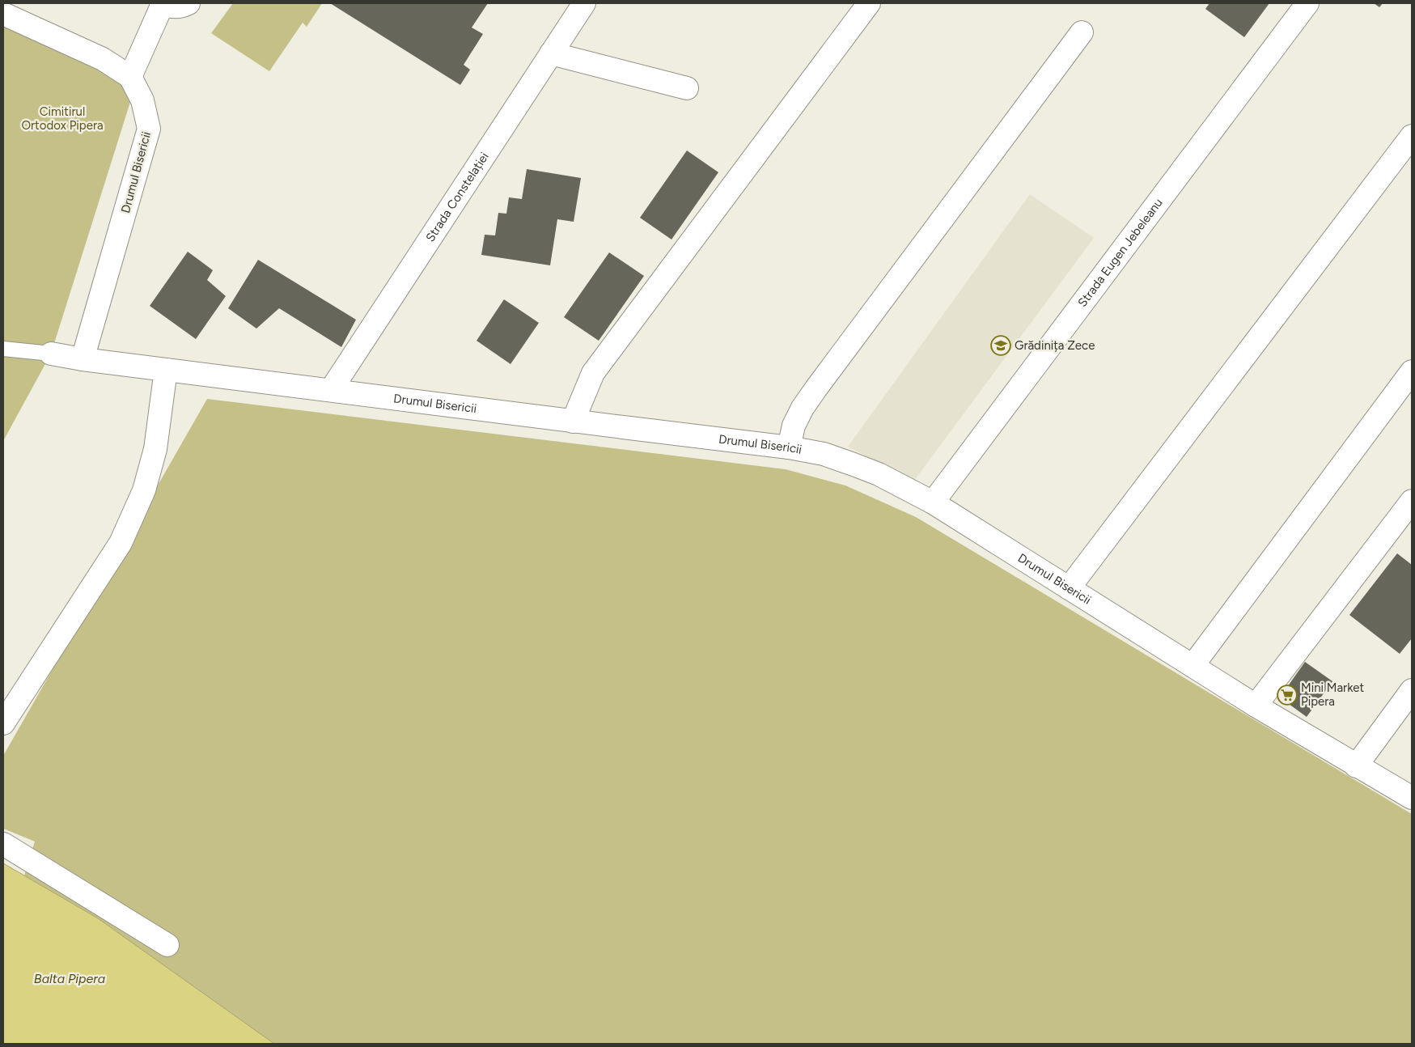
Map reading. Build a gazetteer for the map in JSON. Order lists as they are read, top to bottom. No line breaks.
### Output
{"streets":{"street":["Drumul Bisericii","Strada Constelației","Strada Eugen Jebeleanu"]},"crossings":[["Drumul Bisericii","Strada Constelației"],["Drumul Bisericii","Strada Eugen Jebeleanu"]],"water":["Balta Pipera"],"parks":["Cimitirul Ortodox Pipera"],"places":{"school or university":["Grădinița Zece"],"supermarket":["Mini Market Pipera"]}}
